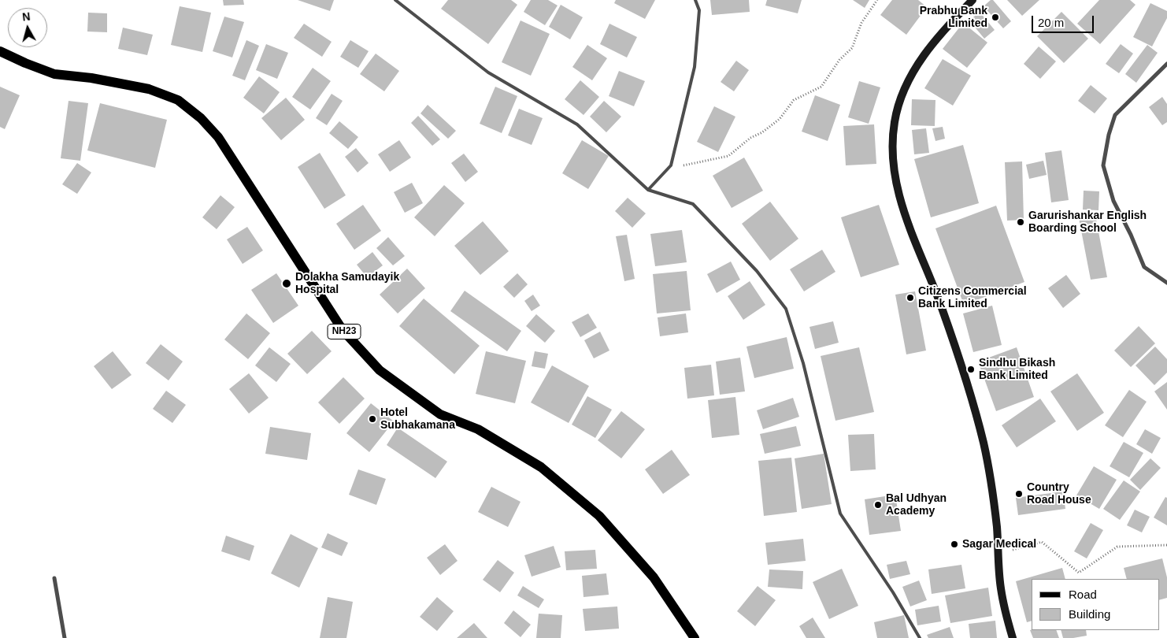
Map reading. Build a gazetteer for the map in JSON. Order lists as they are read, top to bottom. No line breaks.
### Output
{"streets":{"main road":["NH23"]},"places":["Prabhu Bank Limited","Garurishankar English Boarding School","Dolakha Samudayik Hospital","Citizens Commercial Bank Limited","Sindhu Bikash Bank Limited","Hotel Subhakamana","Country Road House","Bal Udhyan Academy","Sagar Medical"],"legend":["Road","Building"],"scale_bar":"20 m","north":"top"}
